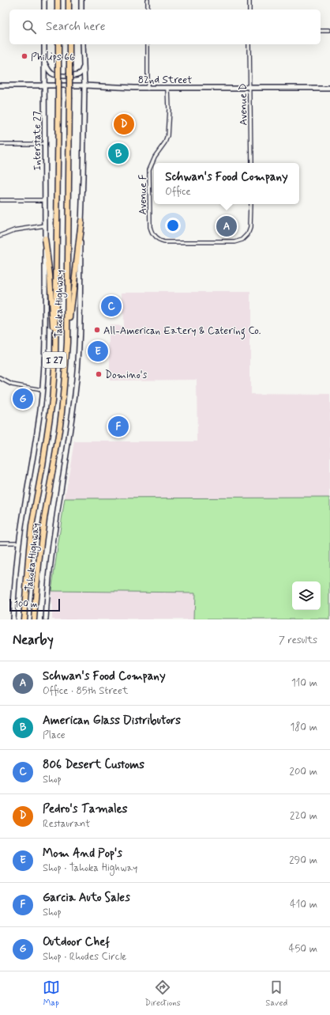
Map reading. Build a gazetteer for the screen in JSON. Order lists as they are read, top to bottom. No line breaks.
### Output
{"streets":{"highway":["Tahoka Highway","I 27"],"main road":["82nd Street","Interstate 27"],"street":["Avenue D","Avenue F"]},"crossings":[["82nd Street","Avenue D"],["82nd Street","Interstate 27"],["82nd Street","Avenue F"],["Interstate 27","Tahoka Highway"]],"places":["Phillips 66","All-American Eatery & Catering Co.","Domino's"],"scale_bar":"100 m","page":{"search":"Search here","pins":["D","B","A","C","E","G","F"],"popup":["Schwan's Food Company","Office"],"scale":"100 m","heading":["Nearby","7 results"],"list":[{"mark":"A","name":"Schwan's Food Company","note":"Office · 85th Street","value":"110 m"},{"mark":"B","name":"American Glass Distributors","note":"Place","value":"180 m"},{"mark":"C","name":"806 Desert Customs","note":"Shop","value":"200 m"},{"mark":"D","name":"Pedro's Tamales","note":"Restaurant","value":"220 m"},{"mark":"E","name":"Mom And Pop's","note":"Shop · Tahoka Highway","value":"290 m"},{"mark":"F","name":"Garcia Auto Sales","note":"Shop","value":"410 m"},{"mark":"G","name":"Outdoor Chef","note":"Shop · Rhodes Circle","value":"450 m"}],"nav":["Map","Directions","Saved"]}}
